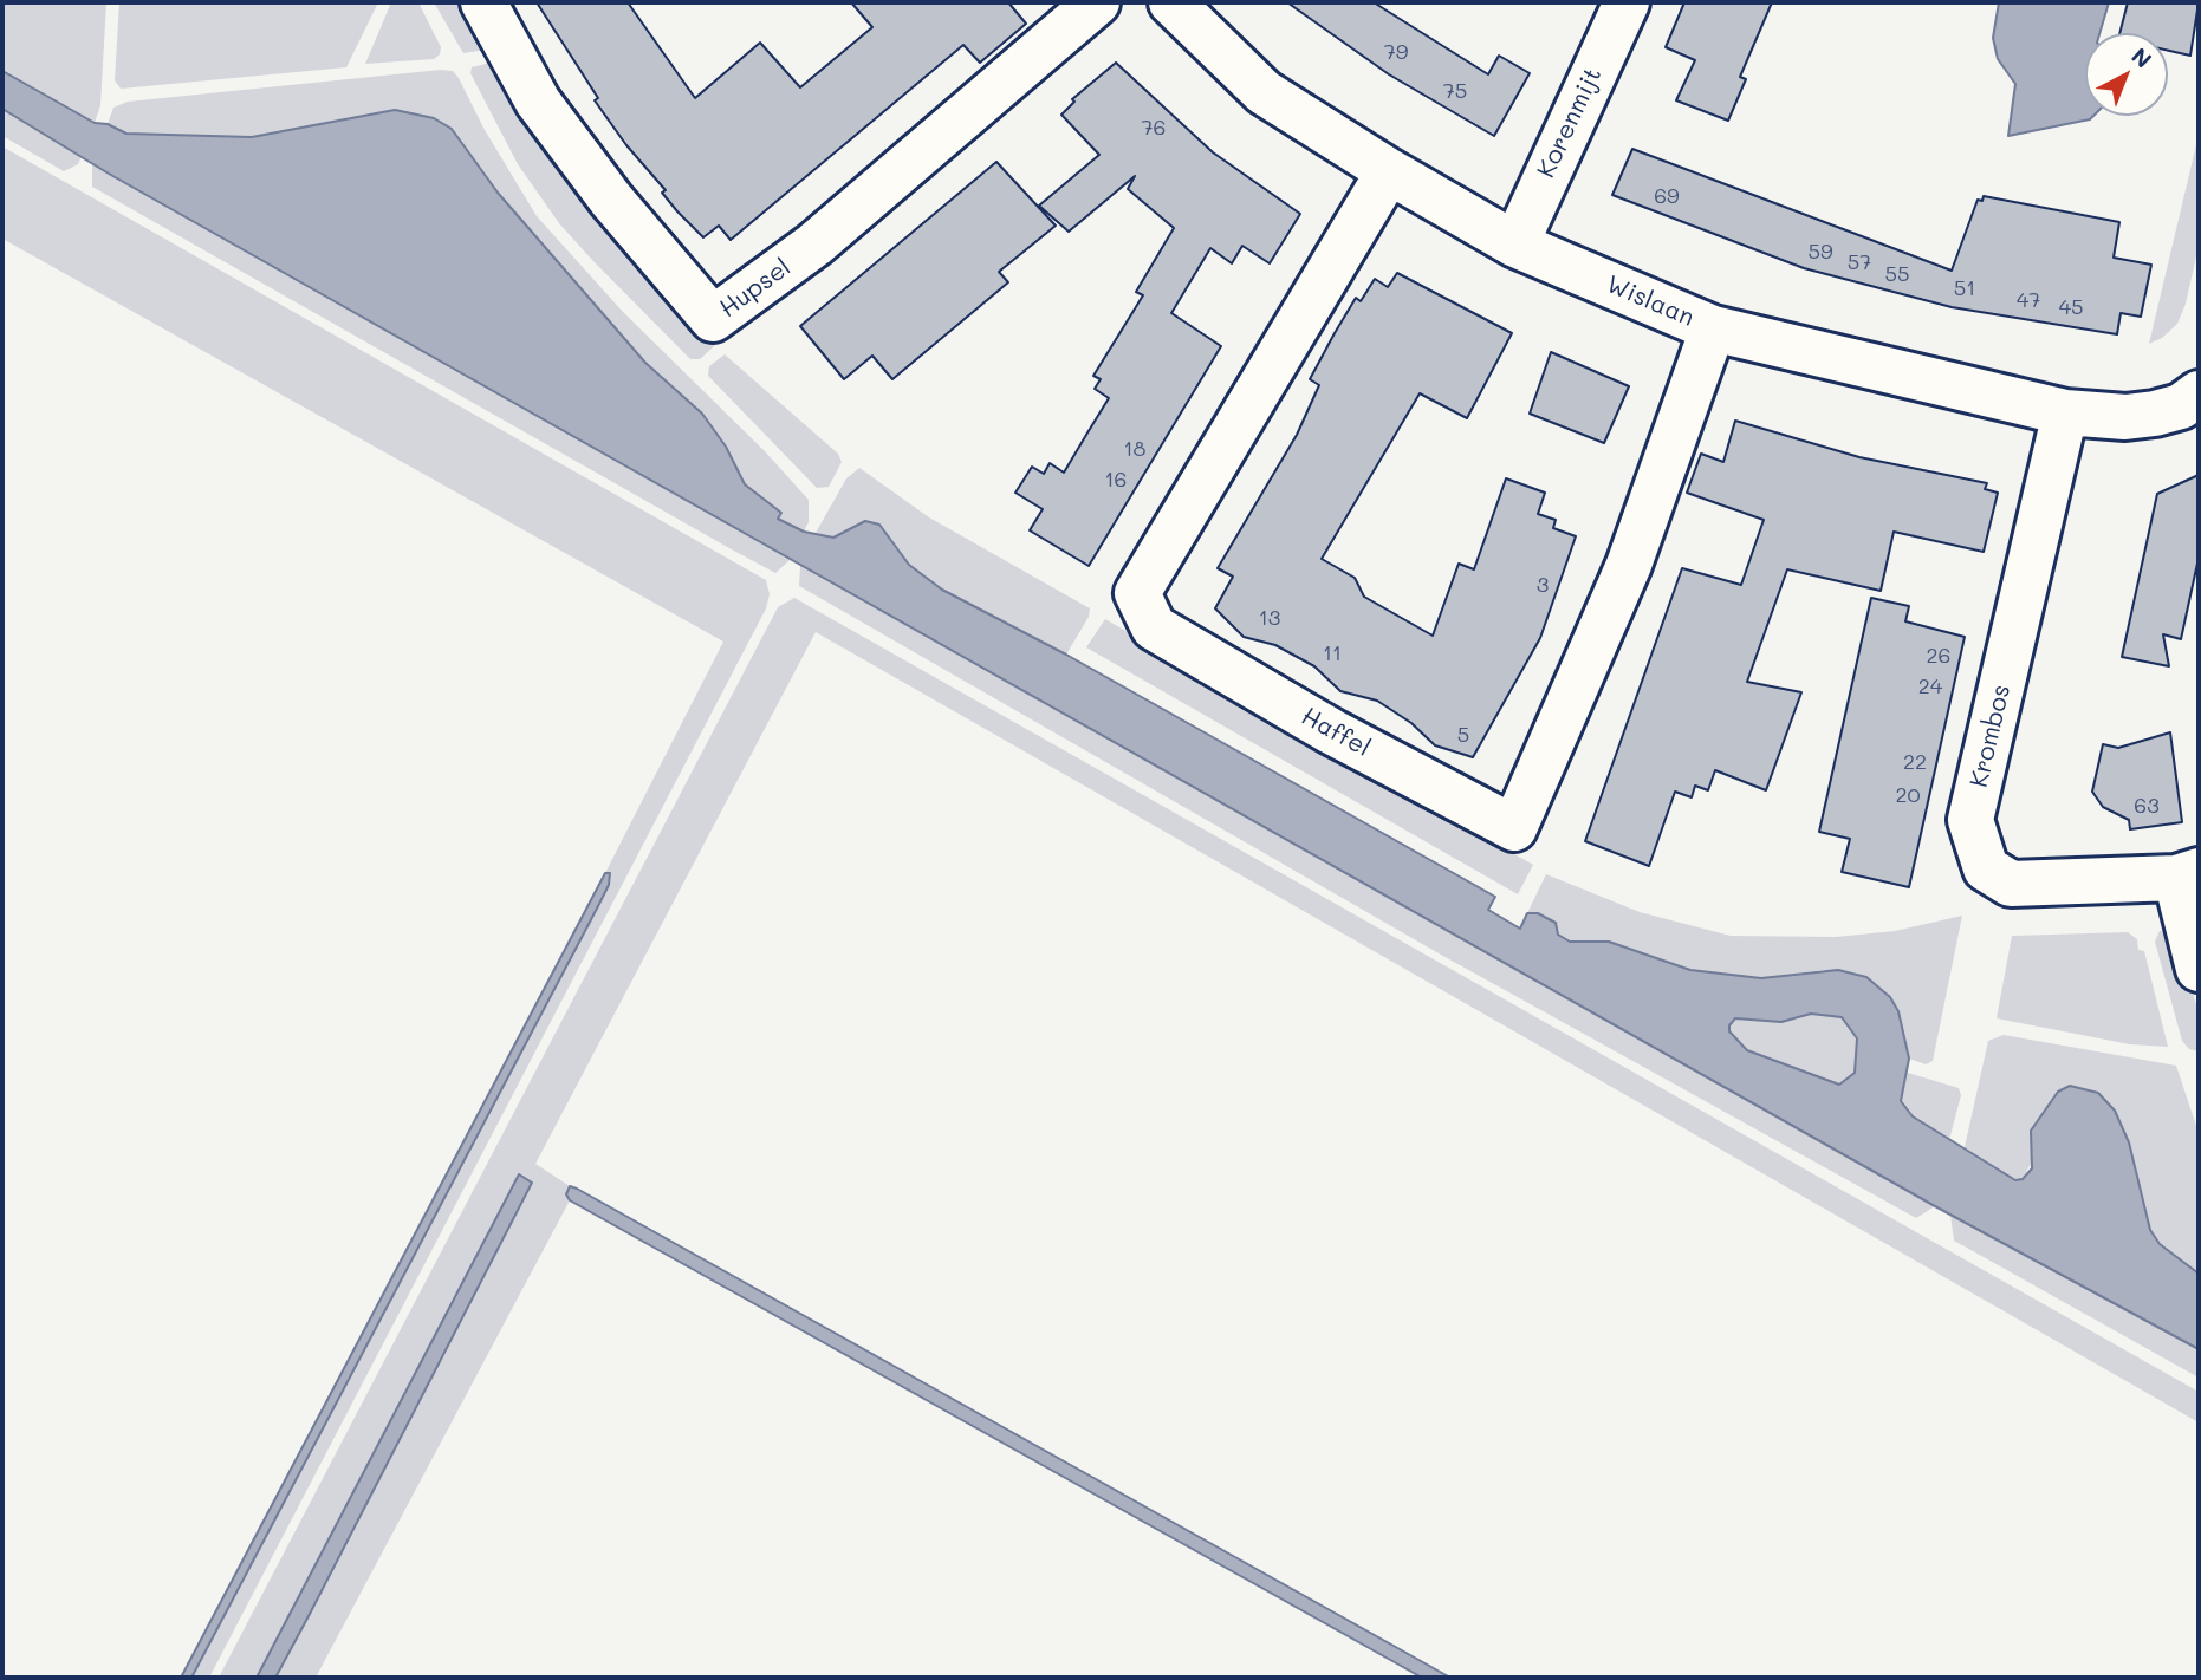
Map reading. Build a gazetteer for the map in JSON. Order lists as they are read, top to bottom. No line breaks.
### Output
{"streets":{"street":["Korenmijt","Hupsel","Wislaan","Haffel","Krombos"]},"crossings":[["Korenmijt","Wislaan"],["Wislaan","Haffel"],["Wislaan","Krombos"]],"house_numbers":["79","75","76","69","59","57","55","51","47","45","18","16","3","13","11","26","24","5","22","20","63"],"north":"top right"}
